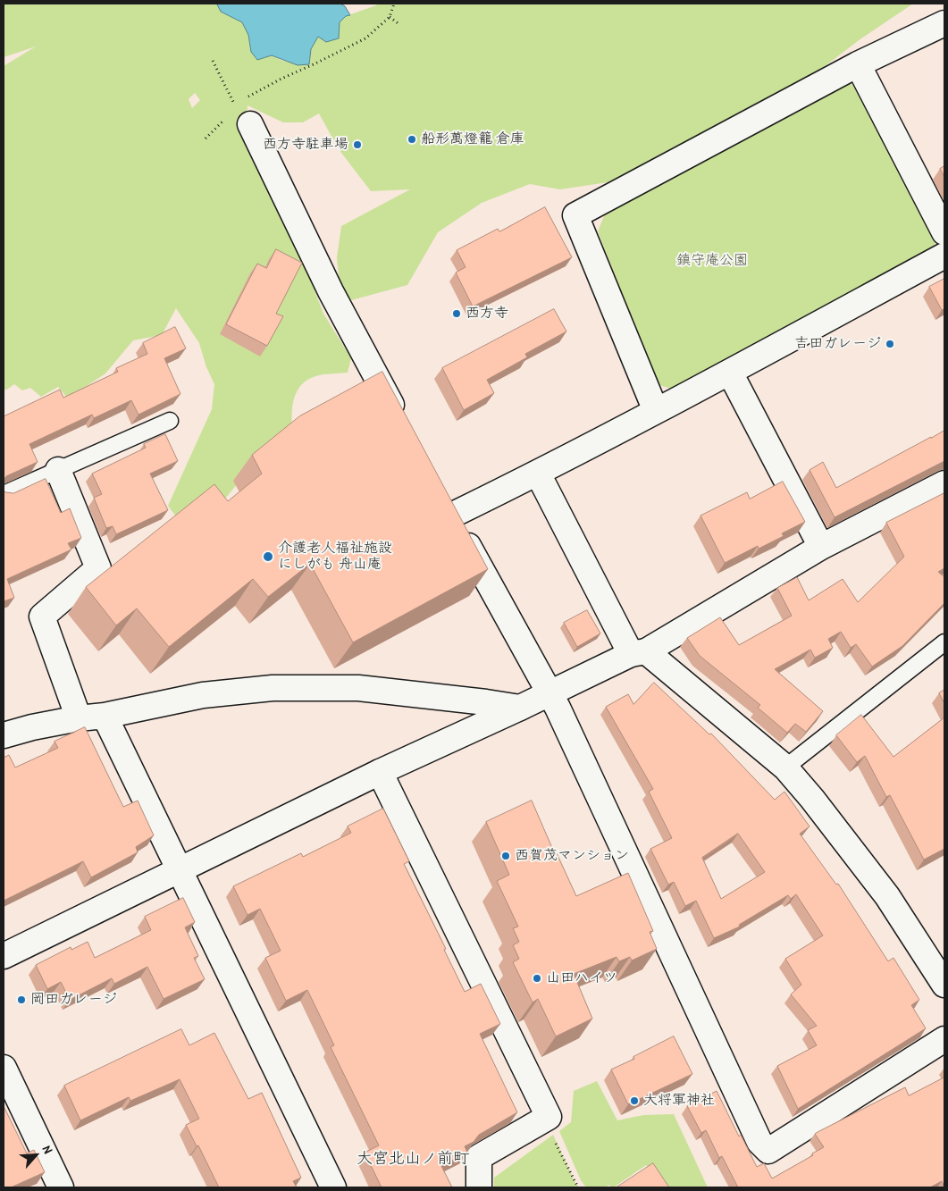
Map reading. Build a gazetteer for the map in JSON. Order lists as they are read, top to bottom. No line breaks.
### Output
{"districts":["大宮北山ノ前町"],"parks":["鎮守庵公園"],"places":["船形萬燈籠 倉庫","西方寺駐車場","西方寺","吉田ガレージ","介護老人福祉施設 にしがも 舟山庵","西賀茂マンション","山田ハイツ","岡田ガレージ","大将軍神社"],"north":"top right"}
